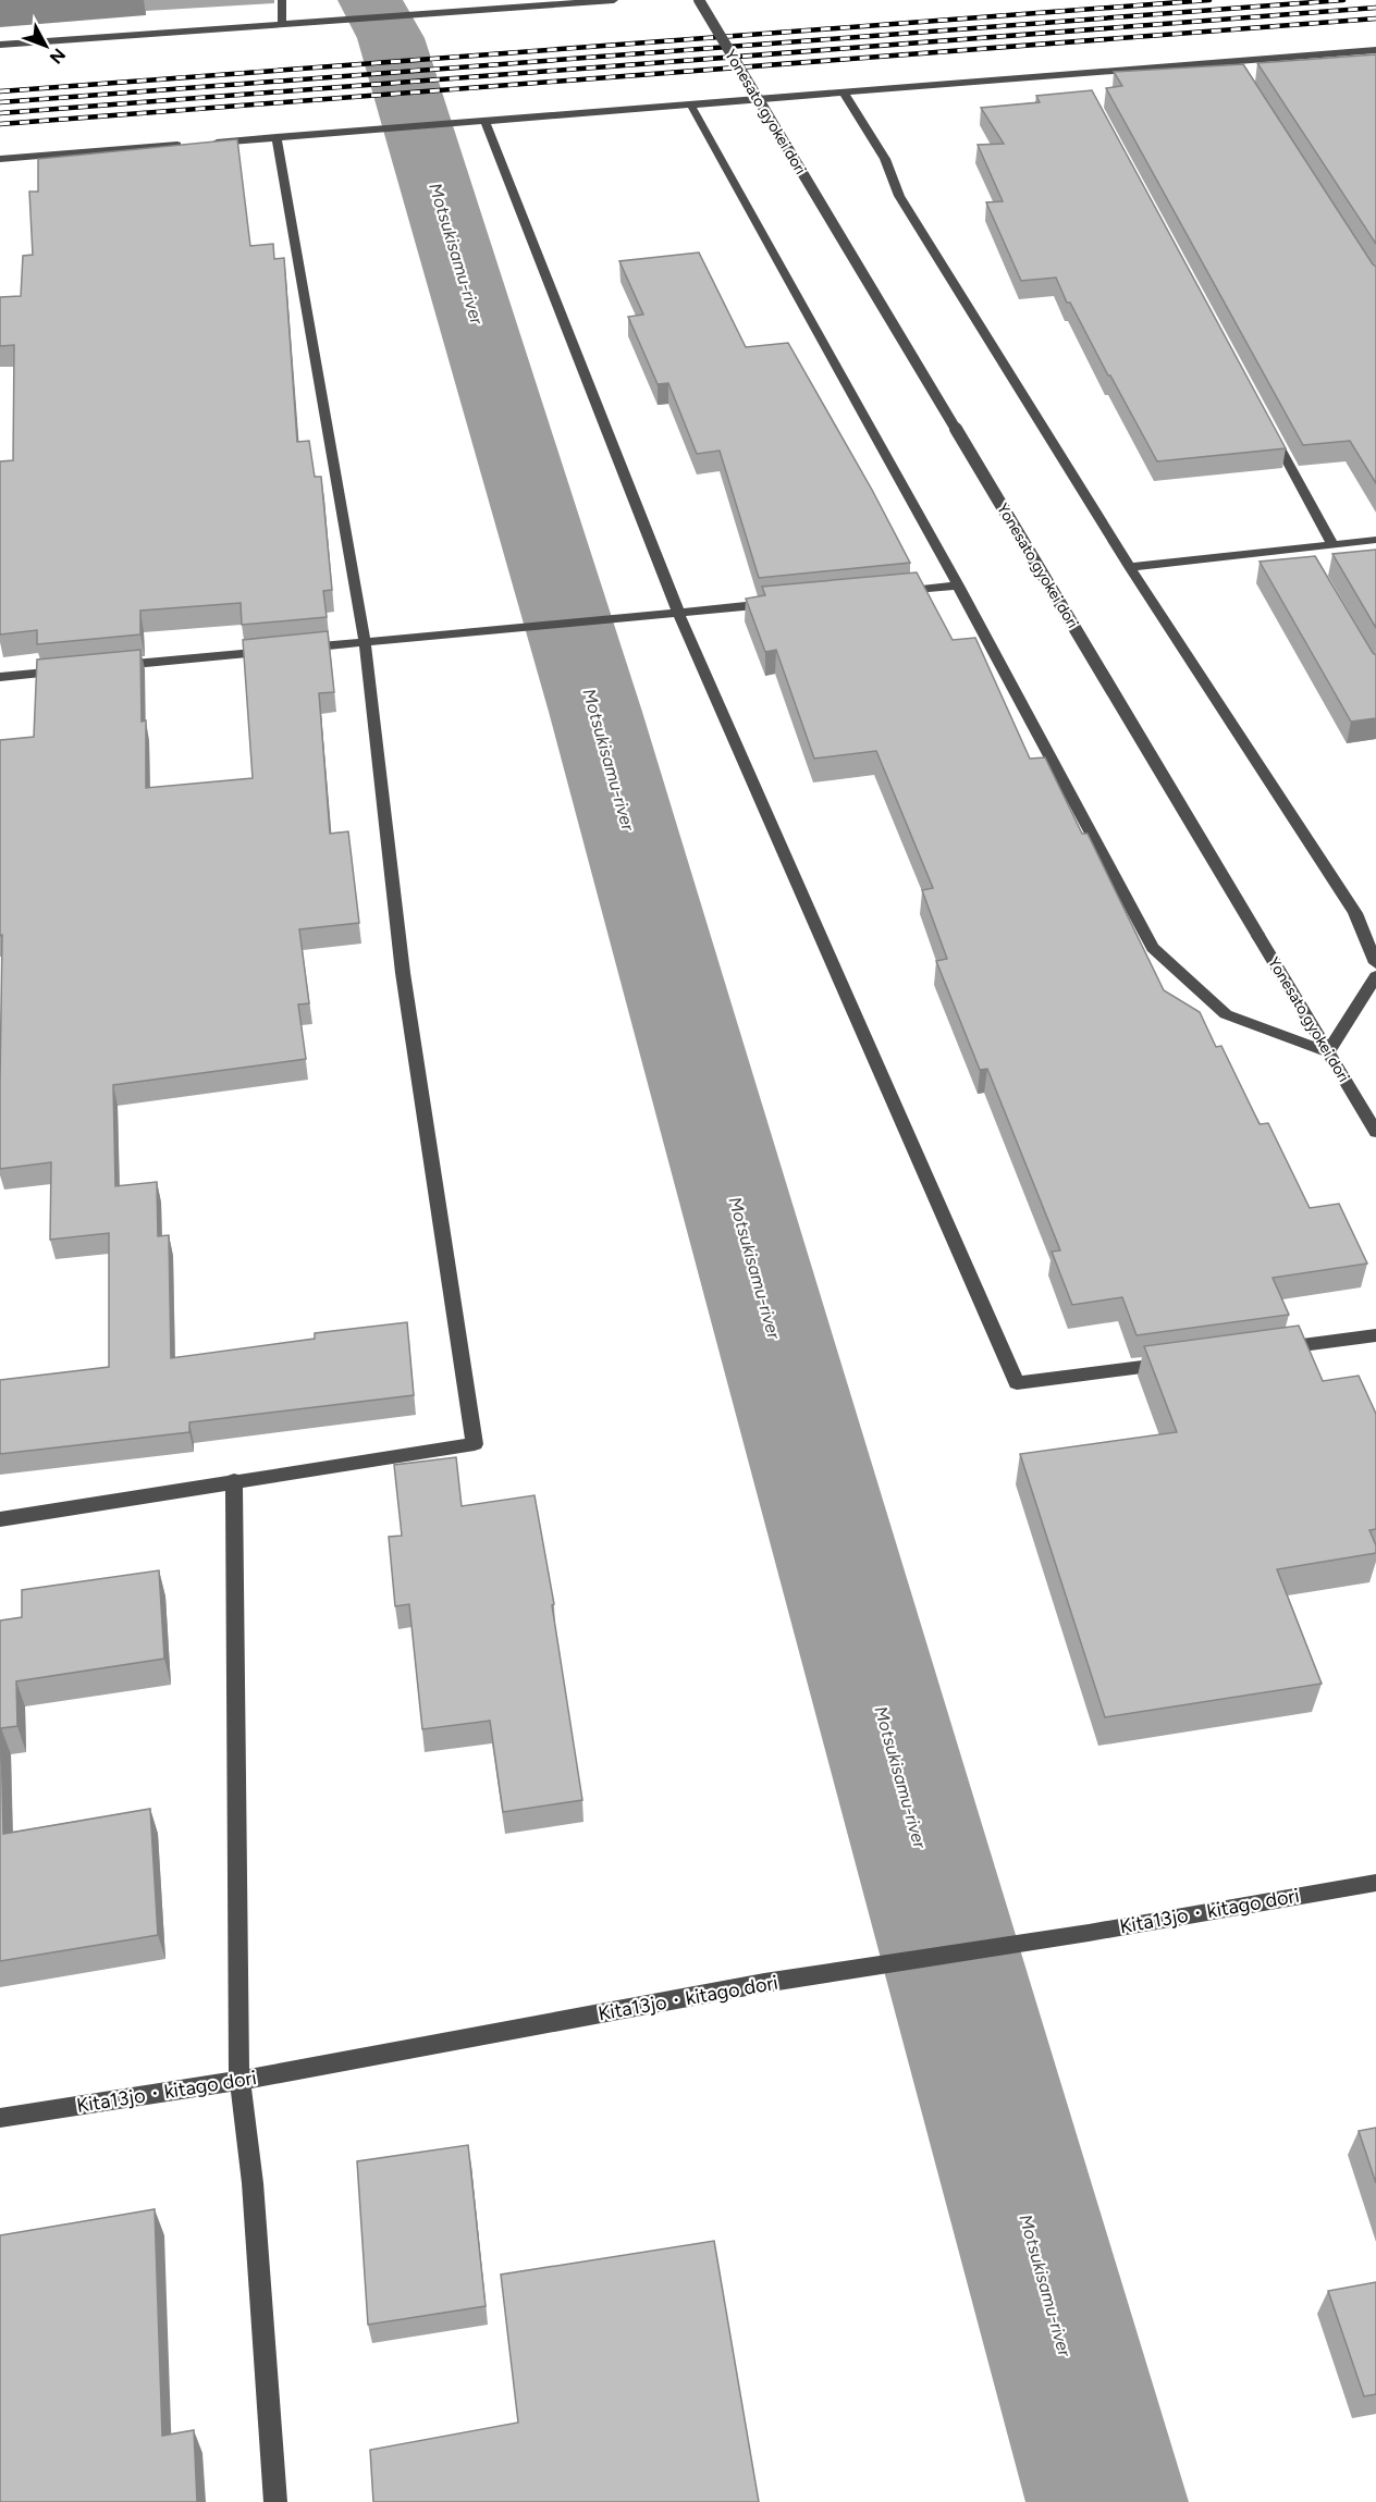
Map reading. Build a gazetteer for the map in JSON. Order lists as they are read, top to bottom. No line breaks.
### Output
{"streets":{"street":["Yonesato gyokei dori","Kita13jo・kitago dori"]},"water":["Motsukisamu-river"],"north":"bottom right"}
